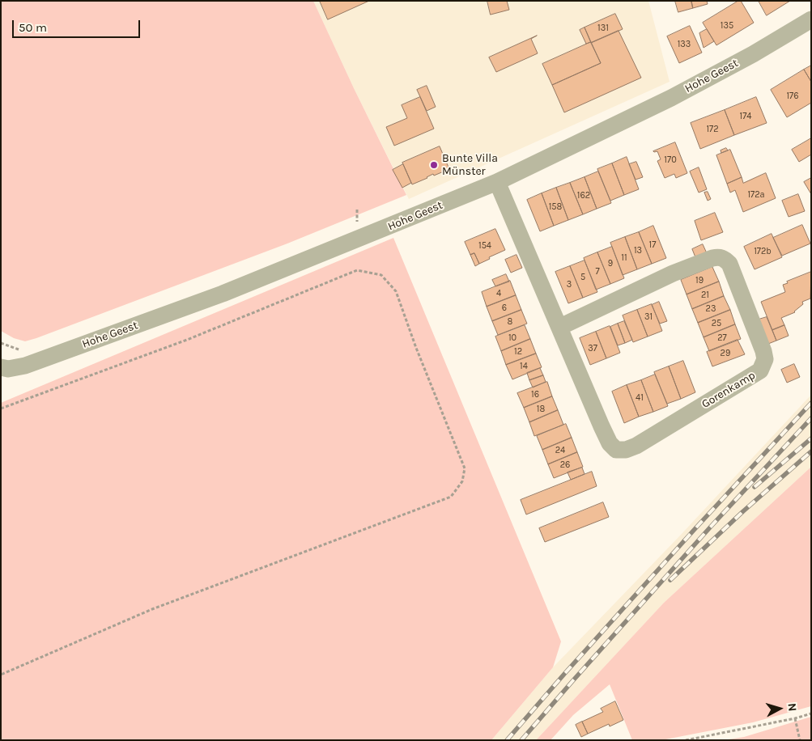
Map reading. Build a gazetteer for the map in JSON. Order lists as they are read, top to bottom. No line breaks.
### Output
{"streets":{"street":["Hohe Geest","Gorenkamp"]},"crossings":[["Hohe Geest","Gorenkamp"]],"places":["Bunte Villa Münster"],"house_numbers":["135","131","133","176","174","172","170","172a","162","158","17","154","13","172b","11","9","7","5","19","3","4","21","6","23","31","8","25","10","27","37","12","29","14","16","41","18","24","26"],"scale_bar":"50 m","north":"right"}
